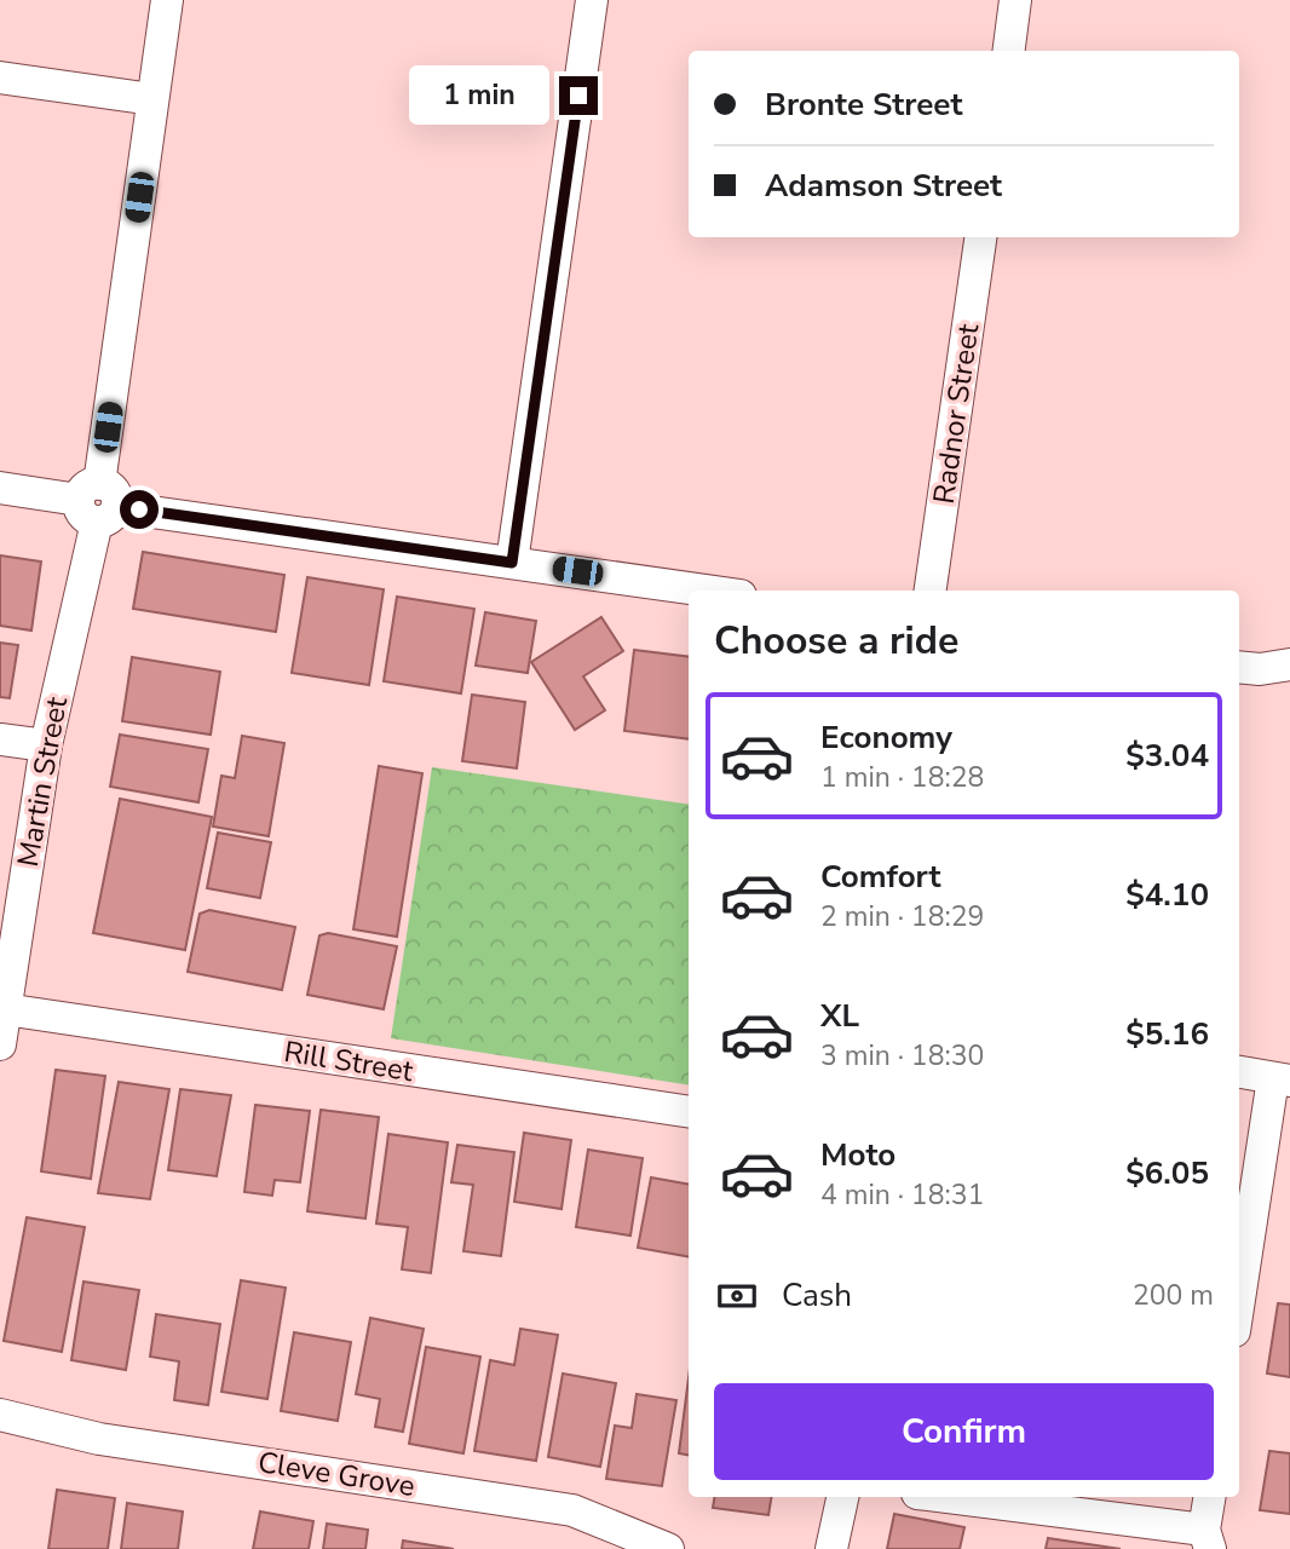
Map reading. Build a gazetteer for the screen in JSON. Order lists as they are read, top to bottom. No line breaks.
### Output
{"streets":{"street":["Radnor Street","Martin Street","Rill Street","Cleve Grove"]},"crossings":[["Martin Street","Rill Street"]],"page":{"banner":["Bronte Street","Adamson Street"],"bubble":"1 min","heading":"Choose a ride","list":[{"name":"Economy","note":"1 min · 18:28","value":"$3.04"},{"name":"Comfort","note":"2 min · 18:29","value":"$4.10"},{"name":"XL","note":"3 min · 18:30","value":"$5.16"},{"name":"Moto","note":"4 min · 18:31","value":"$6.05"}],"pay":["Cash","200 m"],"buttons":"Confirm"}}
